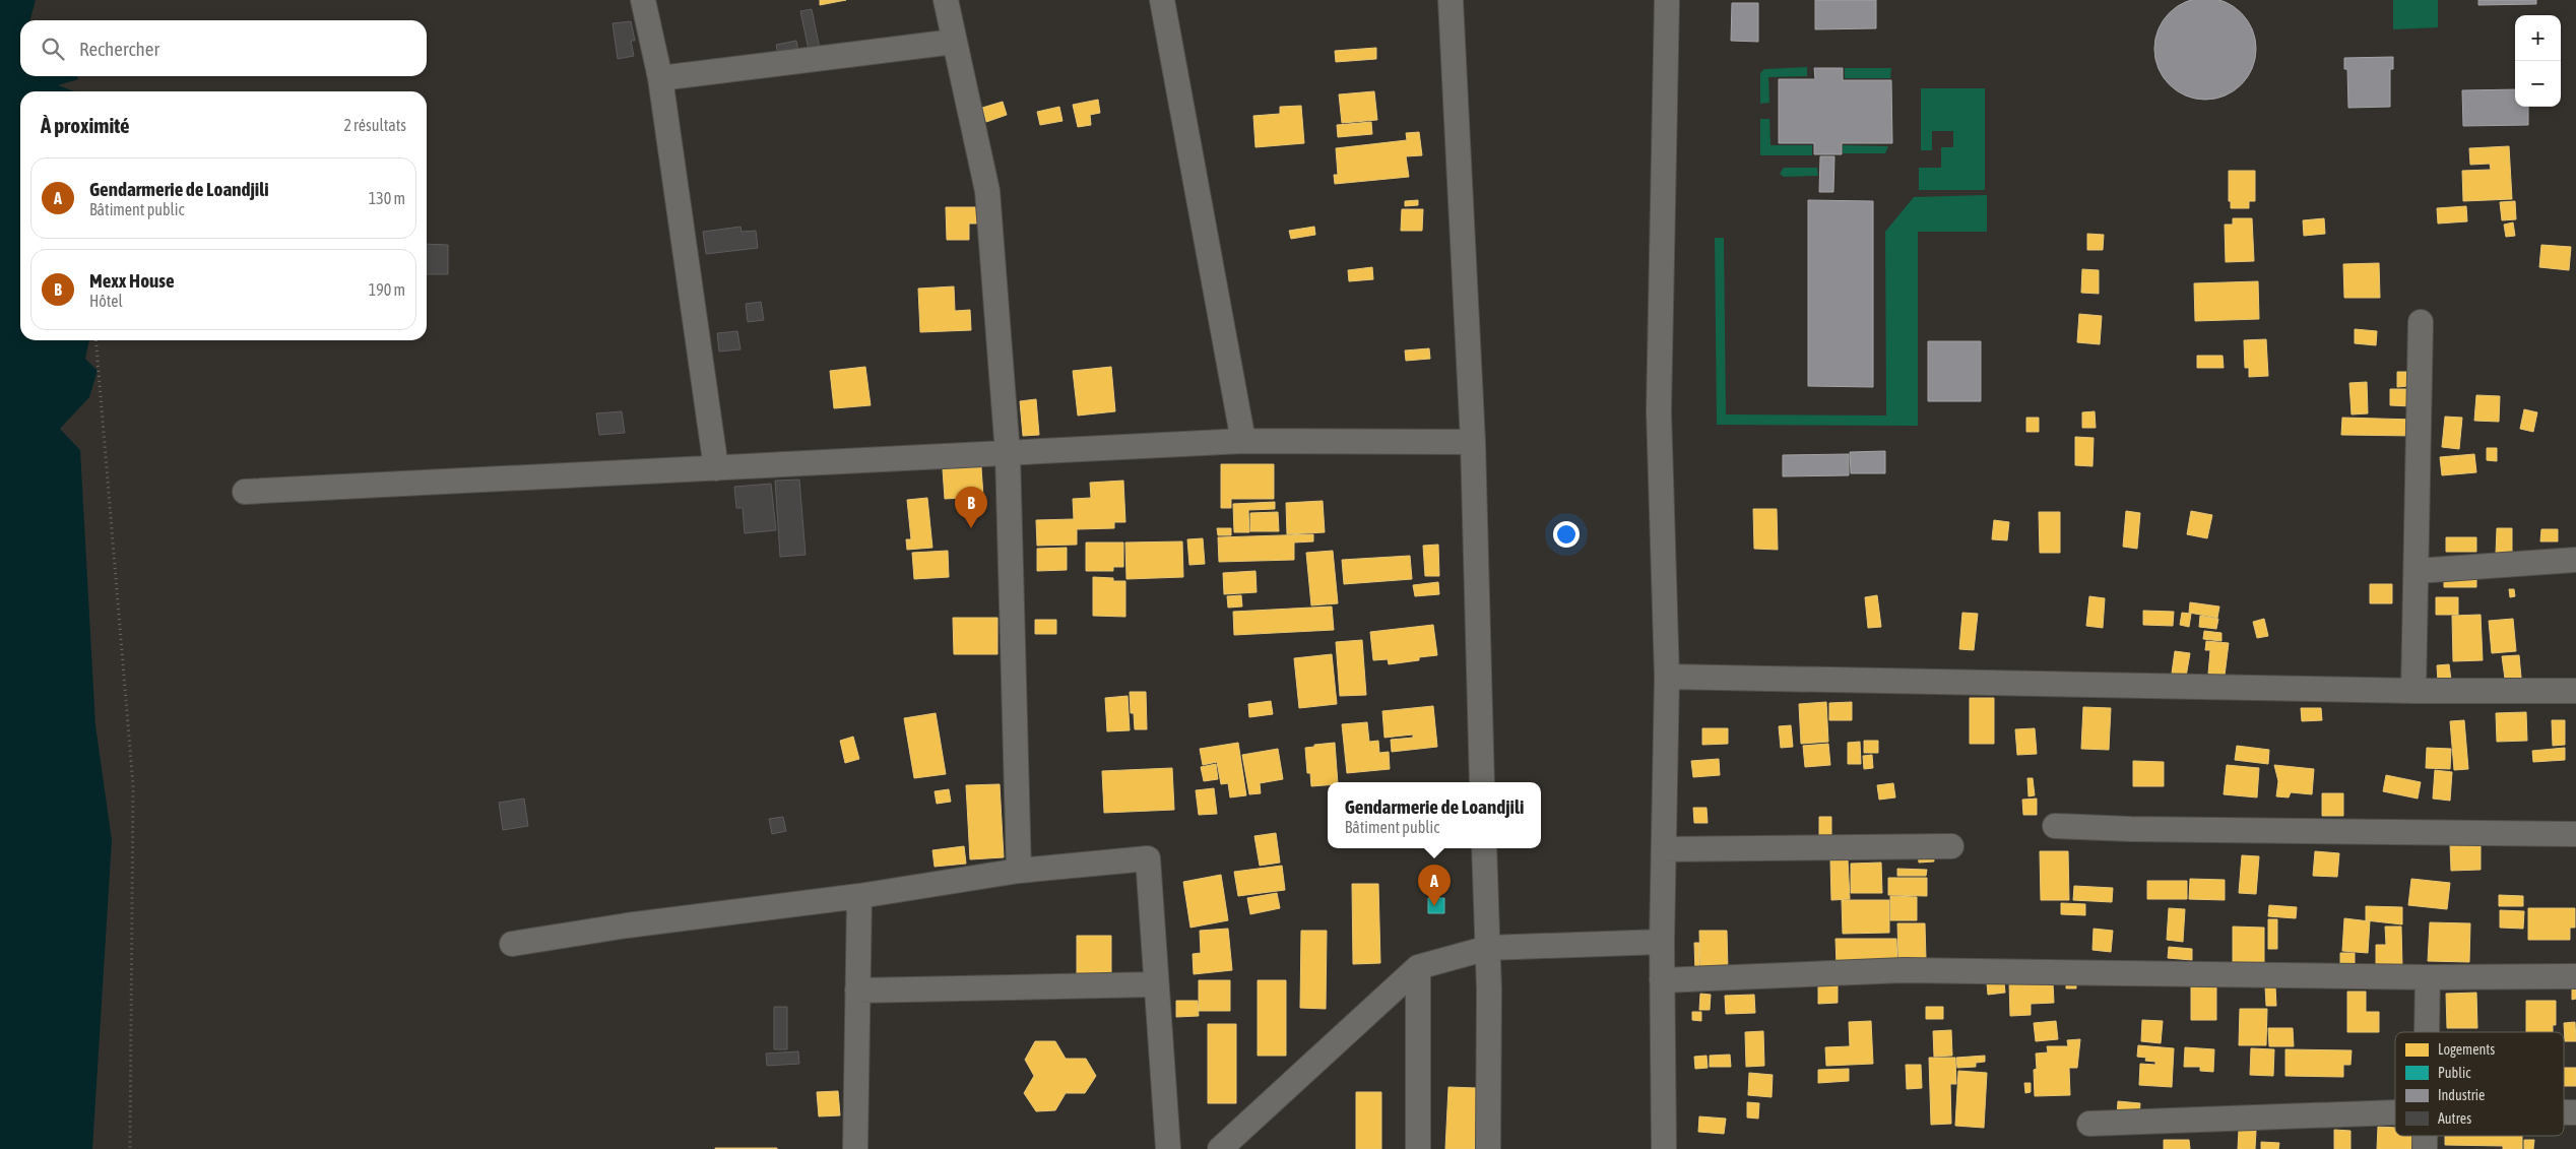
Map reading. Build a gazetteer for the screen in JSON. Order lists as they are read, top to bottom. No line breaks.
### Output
{"legend":["Logements","Public","Industrie","Autres"],"page":{"map_buttons":["+","−"],"search":"Rechercher","heading":["À proximité","2 résultats"],"list":[{"mark":"A","name":"Gendarmerie de Loandjili","note":"Bâtiment public","value":"130 m"},{"mark":"B","name":"Mexx House","note":"Hôtel","value":"190 m"}],"pins":["B","A"],"popup":["Gendarmerie de Loandjili","Bâtiment public"]}}
